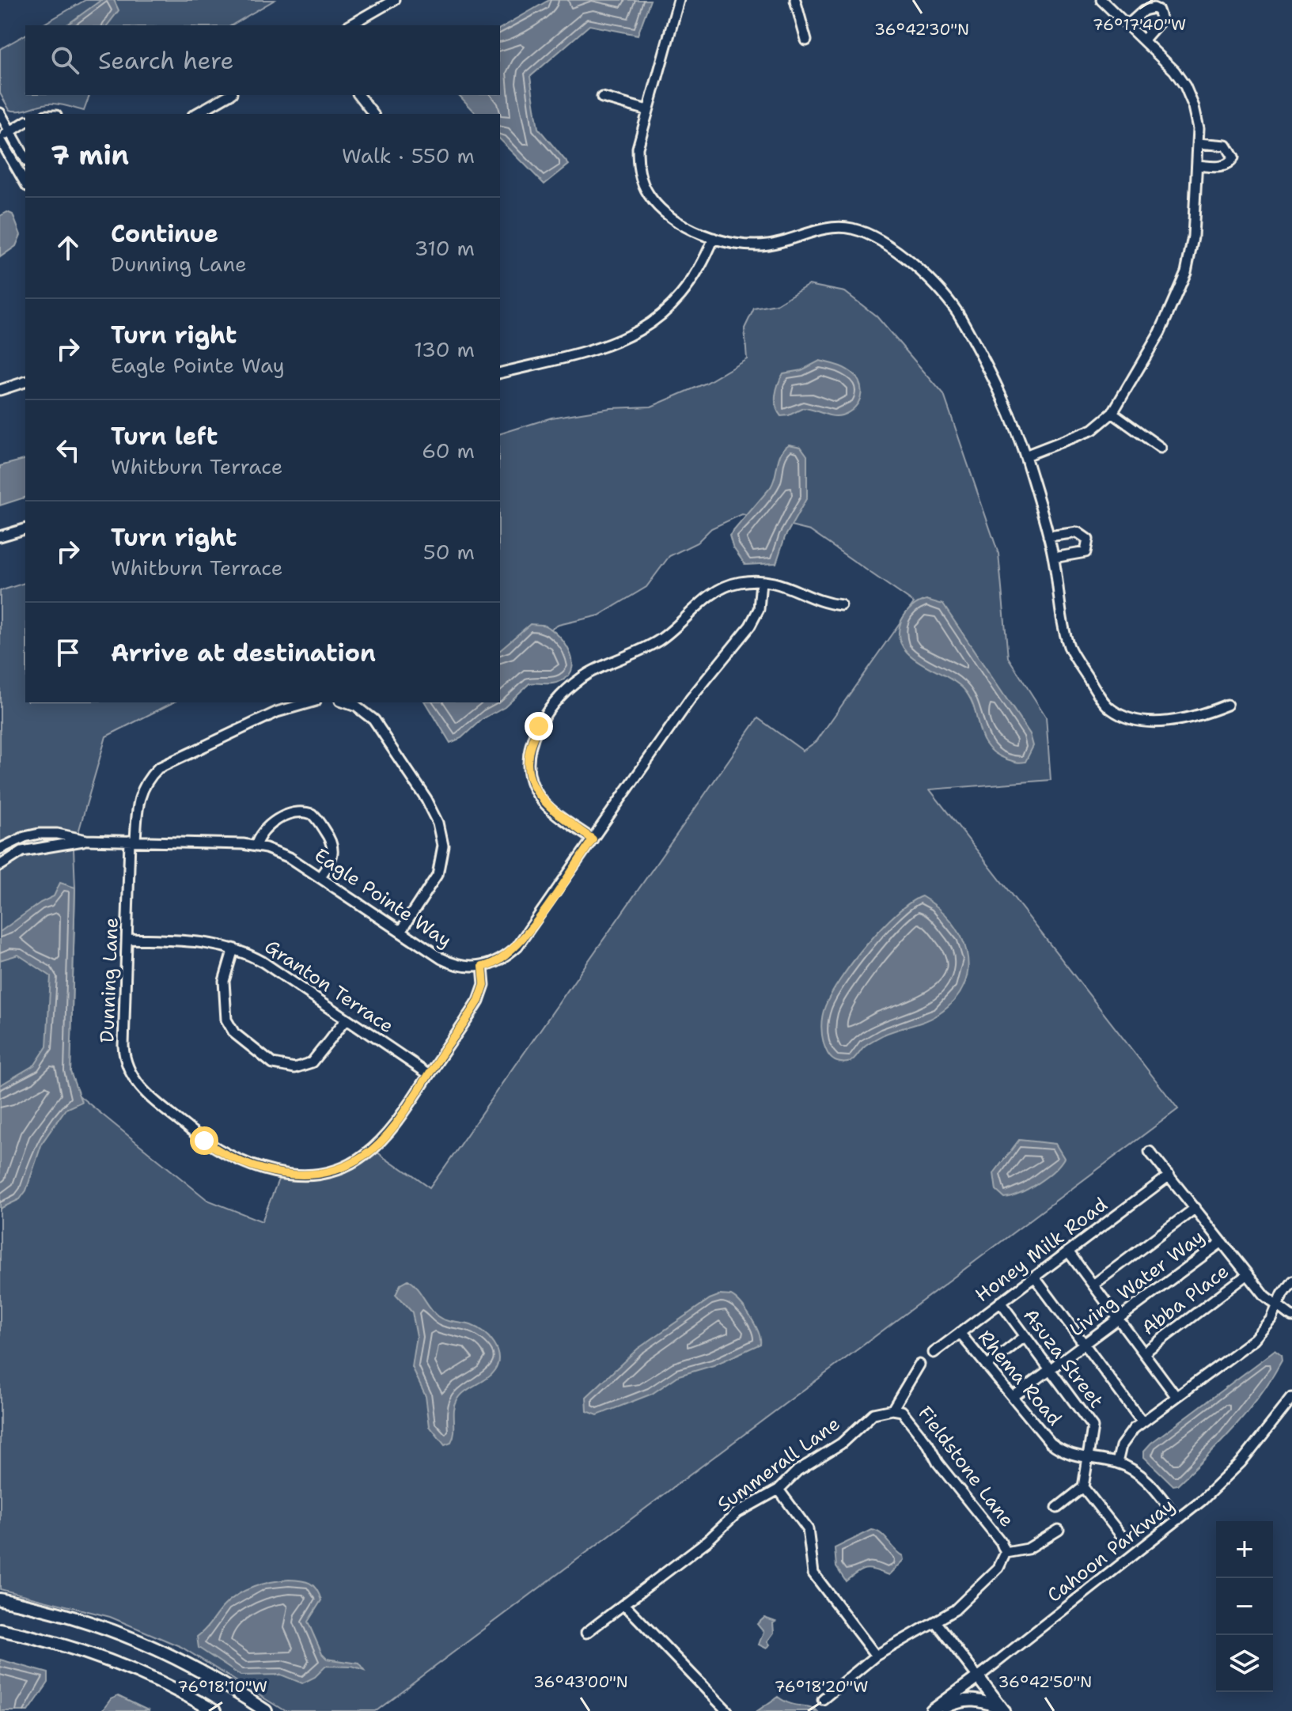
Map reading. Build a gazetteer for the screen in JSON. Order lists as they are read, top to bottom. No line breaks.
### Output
{"streets":{"street":["Eagle Pointe Way","Dunning Lane","Granton Terrace","Honey Milk Road","Living Water Way","Abba Place","Asuza Street","Rhema Road","Summerall Lane","Fieldstone Lane","Cahoon Parkway"]},"crossings":[["Eagle Pointe Way","Dunning Lane"],["Dunning Lane","Granton Terrace"],["Honey Milk Road","Asuza Street"],["Honey Milk Road","Rhema Road"],["Living Water Way","Asuza Street"],["Living Water Way","Rhema Road"],["Asuza Street","Rhema Road"],["Rhema Road","Cahoon Parkway"],["Summerall Lane","Fieldstone Lane"]],"page":{"search":"Search here","heading":["7 min","Walk · 550 m"],"list":[["Continue","Dunning Lane","310 m"],["Turn right","Eagle Pointe Way","130 m"],["Turn left","Whitburn Terrace","60 m"],["Turn right","Whitburn Terrace","50 m"],"Arrive at destination"],"map_buttons":["+","−"]},"coordinates":["76°17'40\"W","36°42'30\"N","36°43'00\"N","36°42'50\"N","76°18'10\"W","76°18'20\"W"]}
